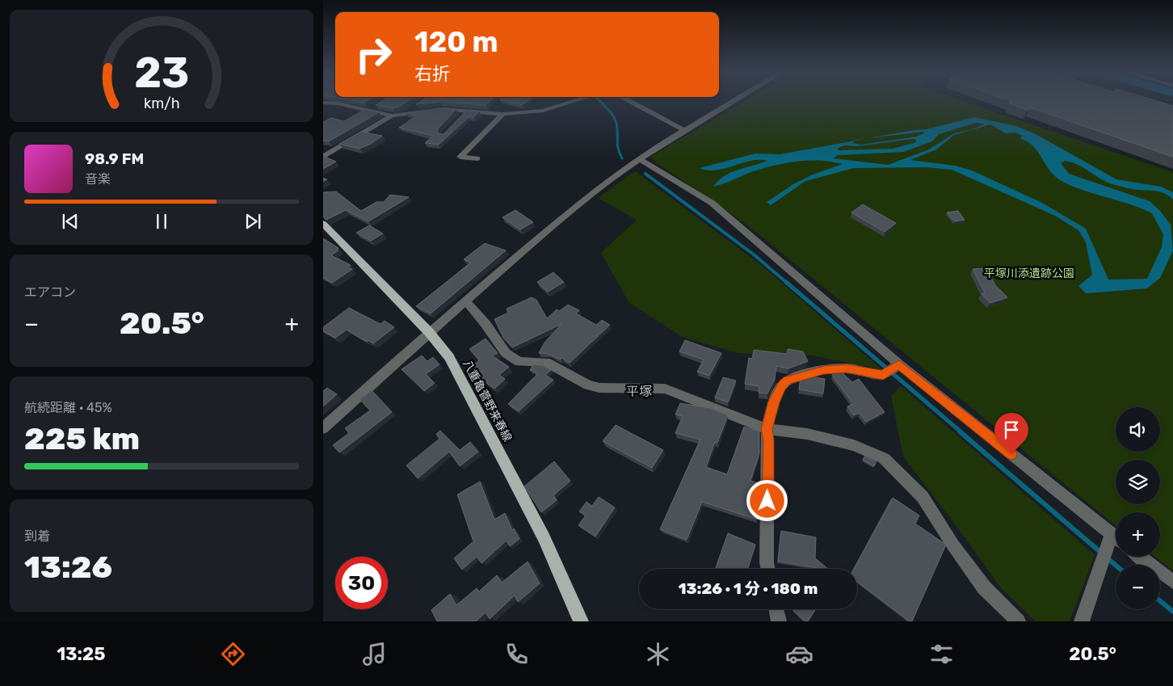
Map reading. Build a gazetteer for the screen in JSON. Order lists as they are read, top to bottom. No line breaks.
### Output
{"streets":{"main road":["八重亀菅野来春線"]},"districts":["平塚"],"parks":["平塚川添遺跡公園"],"page":{"turn":["120 m","右折"],"song":["98.9 FM","音楽"],"tile":["エアコン",["航続距離 · 45%","225 km"],["到着","13:26"]],"heat":["−","20.5°","+"],"map_buttons":["+","−"],"limit":"30","trip":"13:26 · 1 分 · 180 m","tabs":["13:25","20.5°"],"gauge":["23","km/h"]}}
